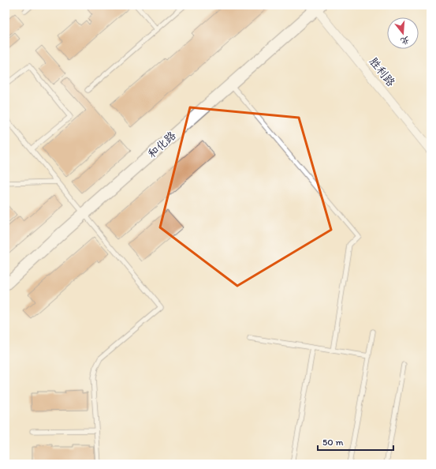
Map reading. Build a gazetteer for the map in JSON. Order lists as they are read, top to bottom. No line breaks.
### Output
{"streets":{"street":["胜利路","和化路"]},"crossings":[["胜利路","和化路"]],"scale_bar":"50 m","north":"bottom"}
